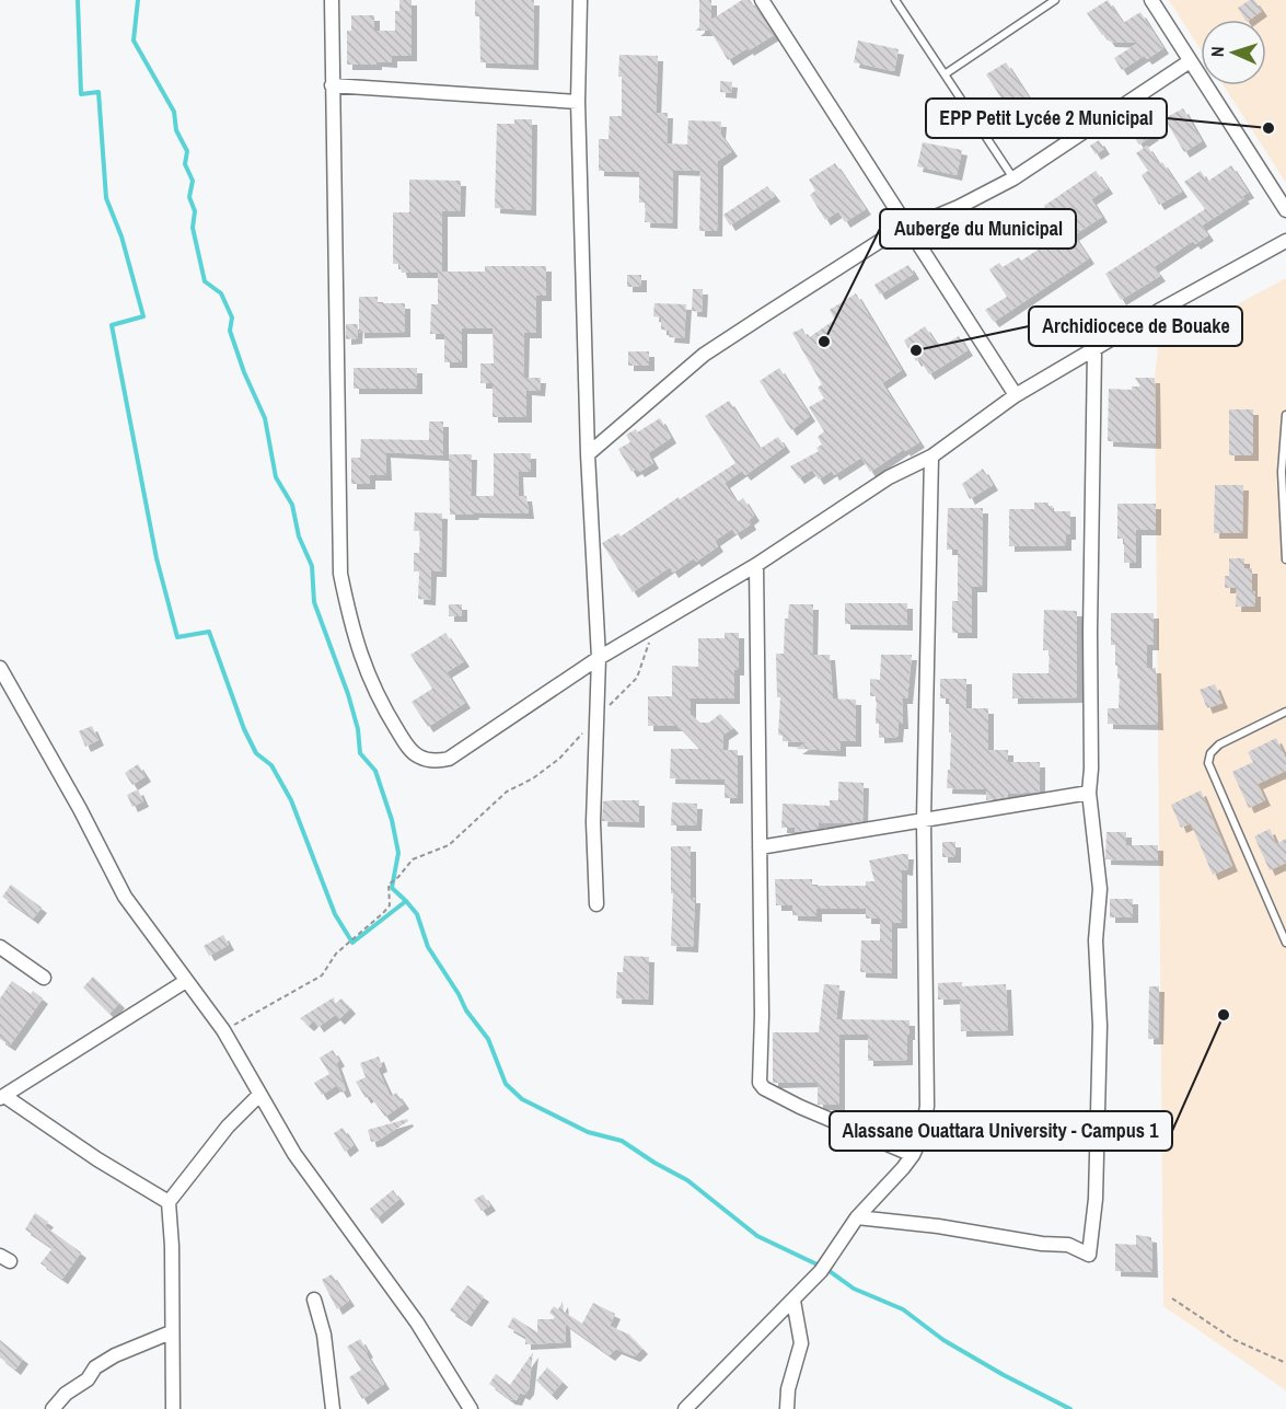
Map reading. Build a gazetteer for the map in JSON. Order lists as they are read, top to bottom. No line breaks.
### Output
{"places":["EPP Petit Lycée 2 Municipal","Auberge du Municipal","Archidiocece de Bouake","Alassane Ouattara University - Campus 1"],"north":"left"}
